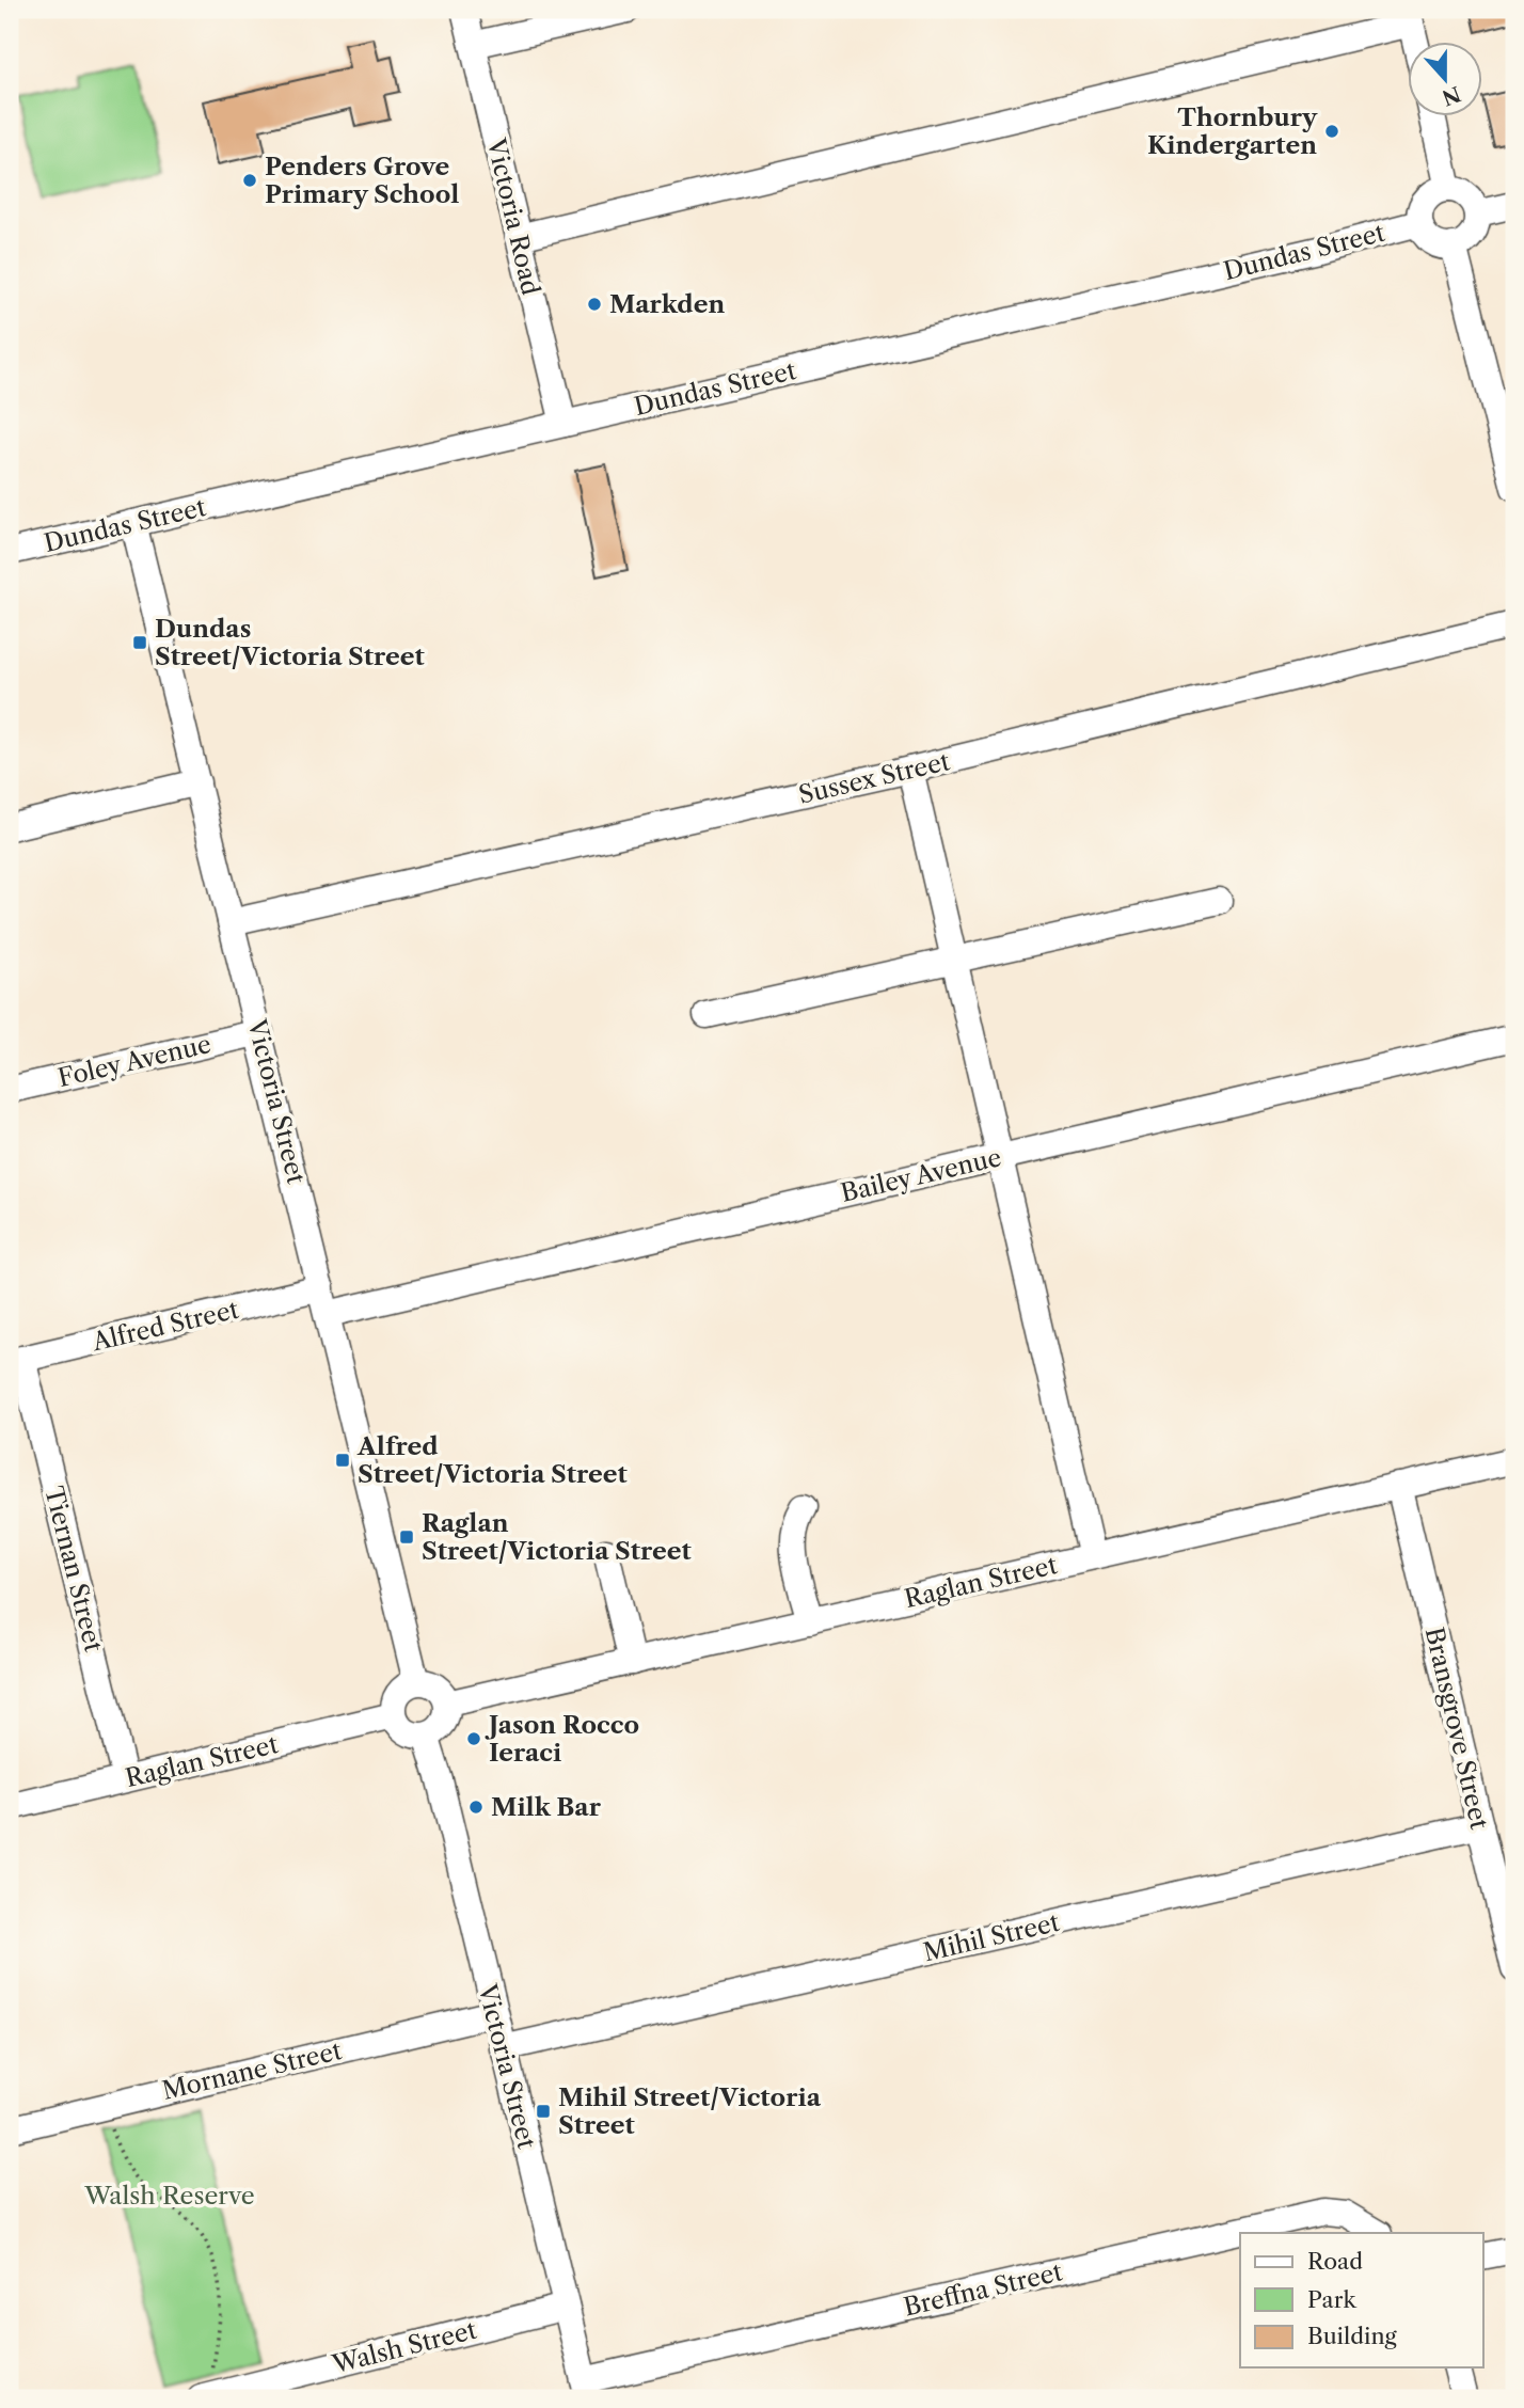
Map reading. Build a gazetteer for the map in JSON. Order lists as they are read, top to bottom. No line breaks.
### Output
{"streets":{"street":["Victoria Road","Dundas Street","Sussex Street","Foley Avenue","Victoria Street","Bailey Avenue","Alfred Street","Tiernan Street","Raglan Street","Bransgrove Street","Mihil Street","Mornane Street","Breffna Street","Walsh Street"]},"crossings":[["Victoria Road","Dundas Street"],["Dundas Street","Victoria Street"],["Sussex Street","Victoria Street"],["Foley Avenue","Victoria Street"],["Victoria Street","Bailey Avenue"],["Victoria Street","Alfred Street"],["Victoria Street","Raglan Street"],["Victoria Street","Mihil Street"],["Victoria Street","Mornane Street"],["Victoria Street","Breffna Street"],["Victoria Street","Walsh Street"],["Bailey Avenue","Alfred Street"],["Alfred Street","Tiernan Street"],["Tiernan Street","Raglan Street"],["Raglan Street","Bransgrove Street"],["Bransgrove Street","Mihil Street"]],"parks":["Walsh Reserve"],"places":{"other":["Thornbury Kindergarten","Penders Grove Primary School","Markden","Jason Rocco Ieraci","Milk Bar"],"transit":["Dundas Street/Victoria Street","Alfred Street/Victoria Street","Raglan Street/Victoria Street","Mihil Street/Victoria Street"]},"legend":["Road","Park","Building"],"north":"bottom"}
